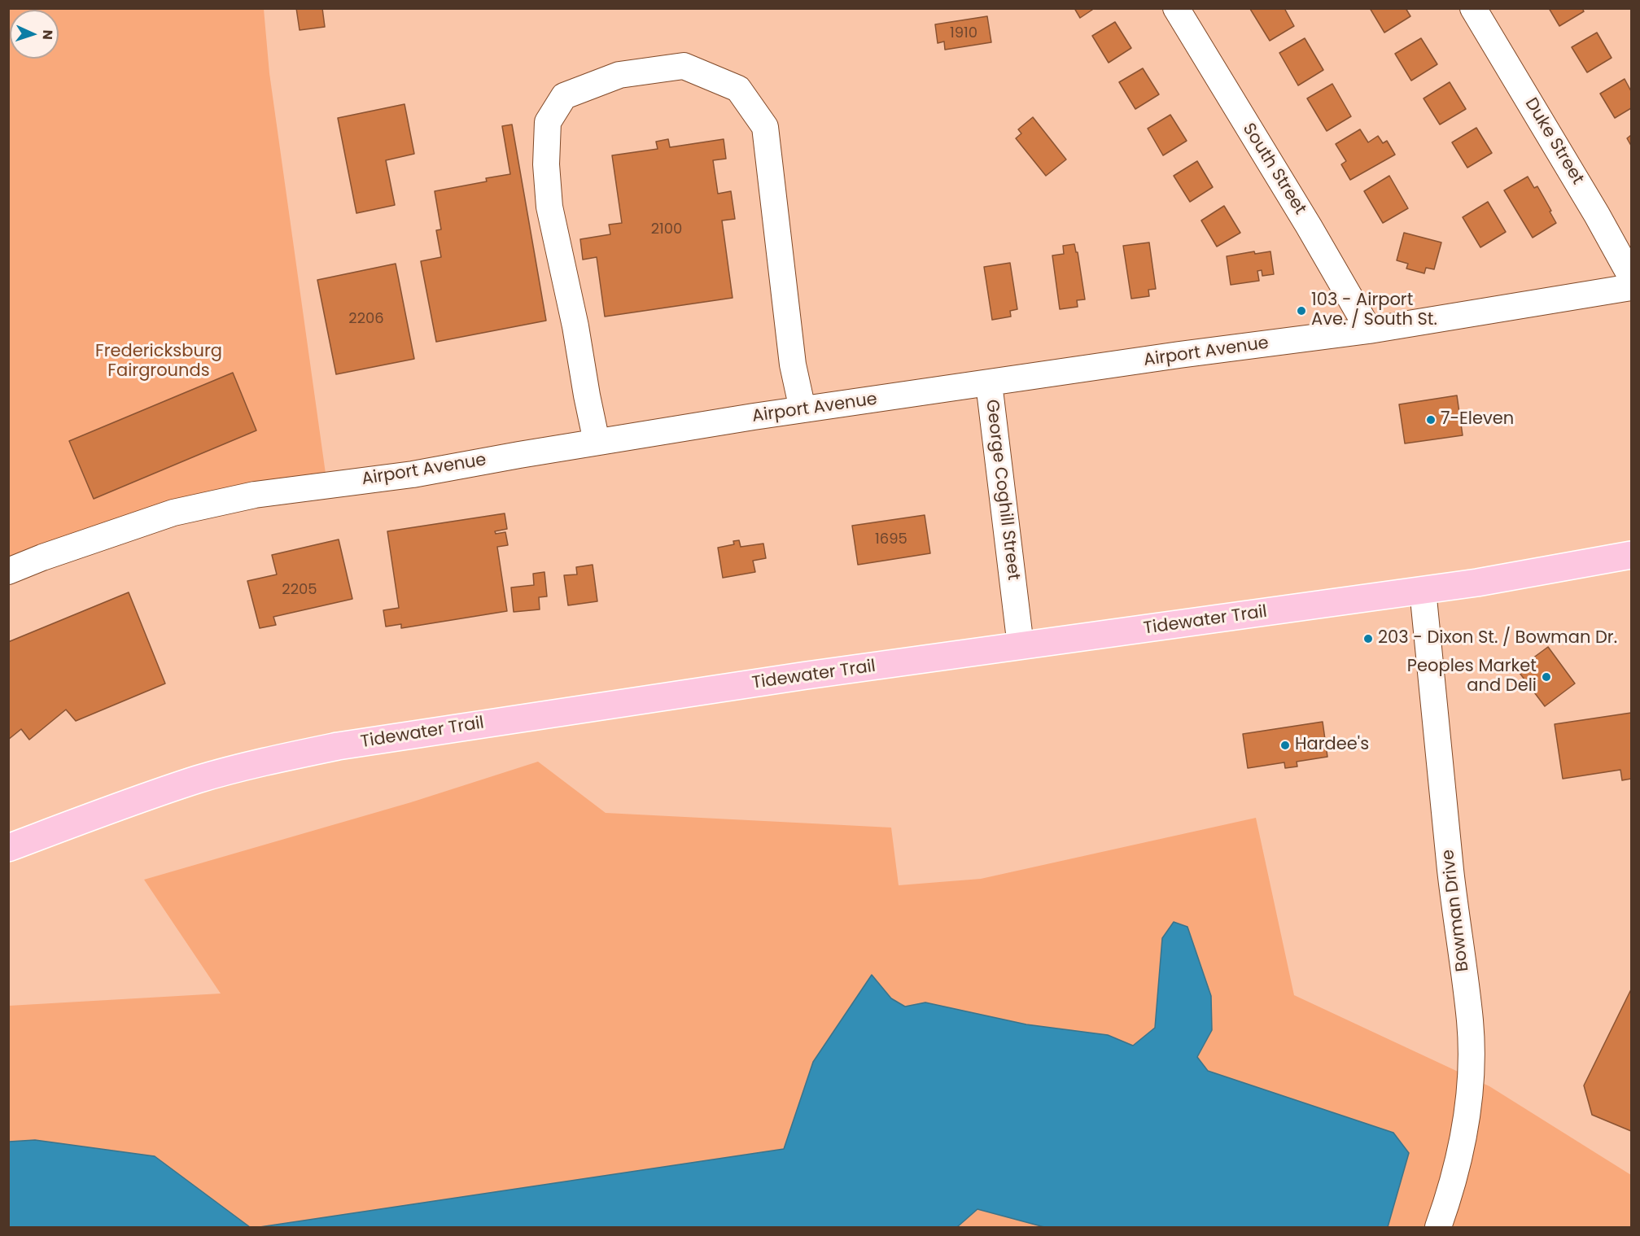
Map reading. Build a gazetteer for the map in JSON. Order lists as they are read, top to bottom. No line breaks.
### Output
{"streets":{"main road":["Tidewater Trail"],"street":["Duke Street","South Street","Airport Avenue","George Coghill Street","Bowman Drive"]},"crossings":[["South Street","Airport Avenue"],["Airport Avenue","George Coghill Street"],["George Coghill Street","Tidewater Trail"],["Tidewater Trail","Bowman Drive"]],"parks":["Fredericksburg Fairgrounds"],"places":["103 - Airport Ave. / South St.","7-Eleven","203 - Dixon St. / Bowman Dr.","Peoples Market and Deli","Hardee's"],"house_numbers":["1910","2100","2206","1695","2205"],"north":"right"}
